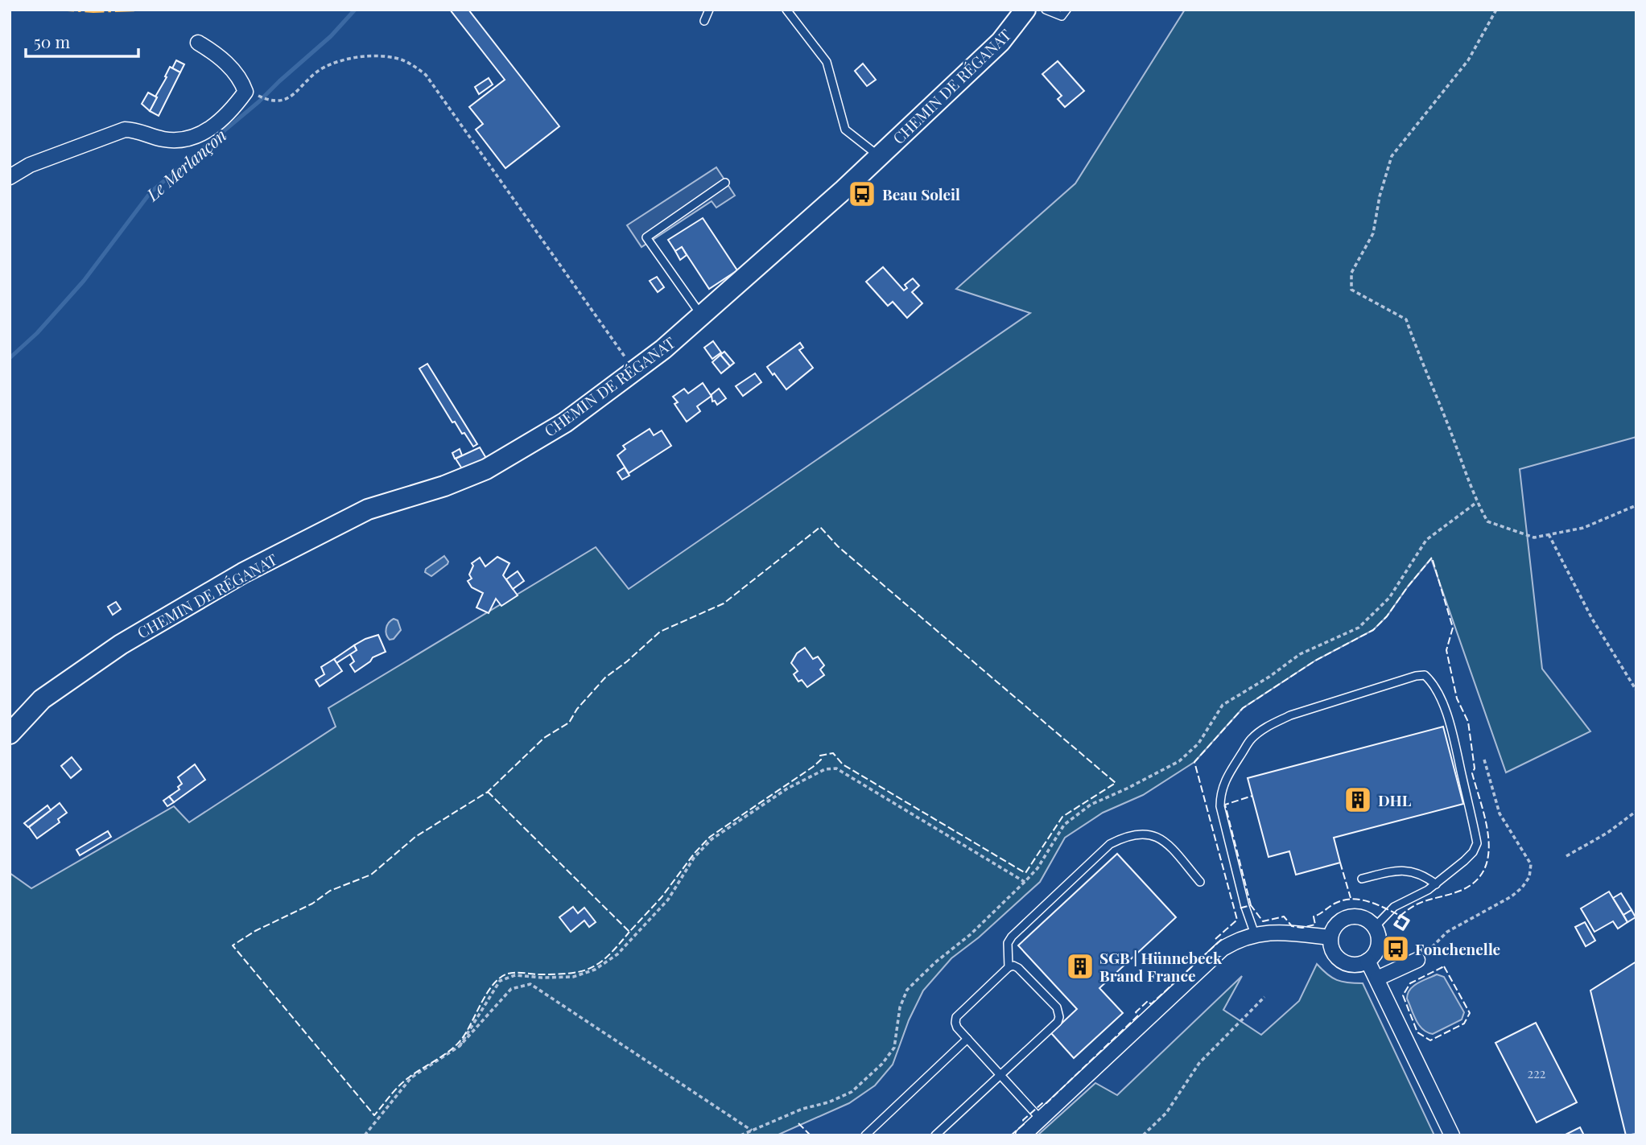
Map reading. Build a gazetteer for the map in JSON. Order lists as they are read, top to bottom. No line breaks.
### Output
{"streets":{"street":["CHEMIN DE RÉGANAT"]},"water":["Le Merlançon"],"places":{"bus stop":["Beau Soleil","Fonchenelle"],"building":["DHL","SGB | Hünnebeck Brand France"]},"house_numbers":["222"],"scale_bar":"50 m"}
